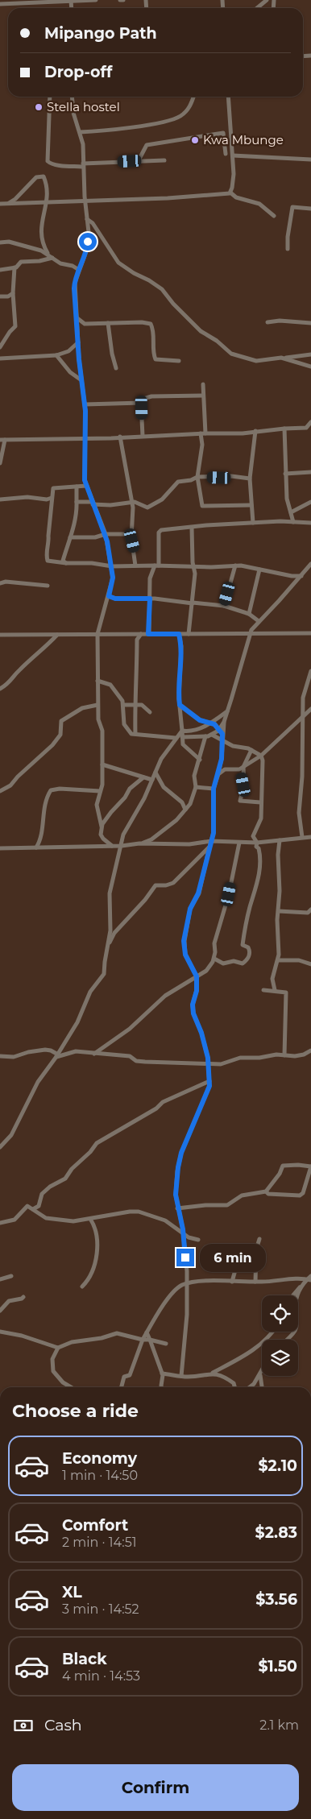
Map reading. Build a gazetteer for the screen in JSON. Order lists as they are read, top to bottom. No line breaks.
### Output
{"places":["Stella hostel","Kwa Mbunge"],"page":{"banner":["Mipango Path","Drop-off"],"bubble":"6 min","heading":"Choose a ride","list":[{"name":"Economy","note":"1 min · 14:50","value":"$2.10"},{"name":"Comfort","note":"2 min · 14:51","value":"$2.83"},{"name":"XL","note":"3 min · 14:52","value":"$3.56"},{"name":"Black","note":"4 min · 14:53","value":"$1.50"}],"pay":["Cash","2.1 km"],"buttons":"Confirm"}}
